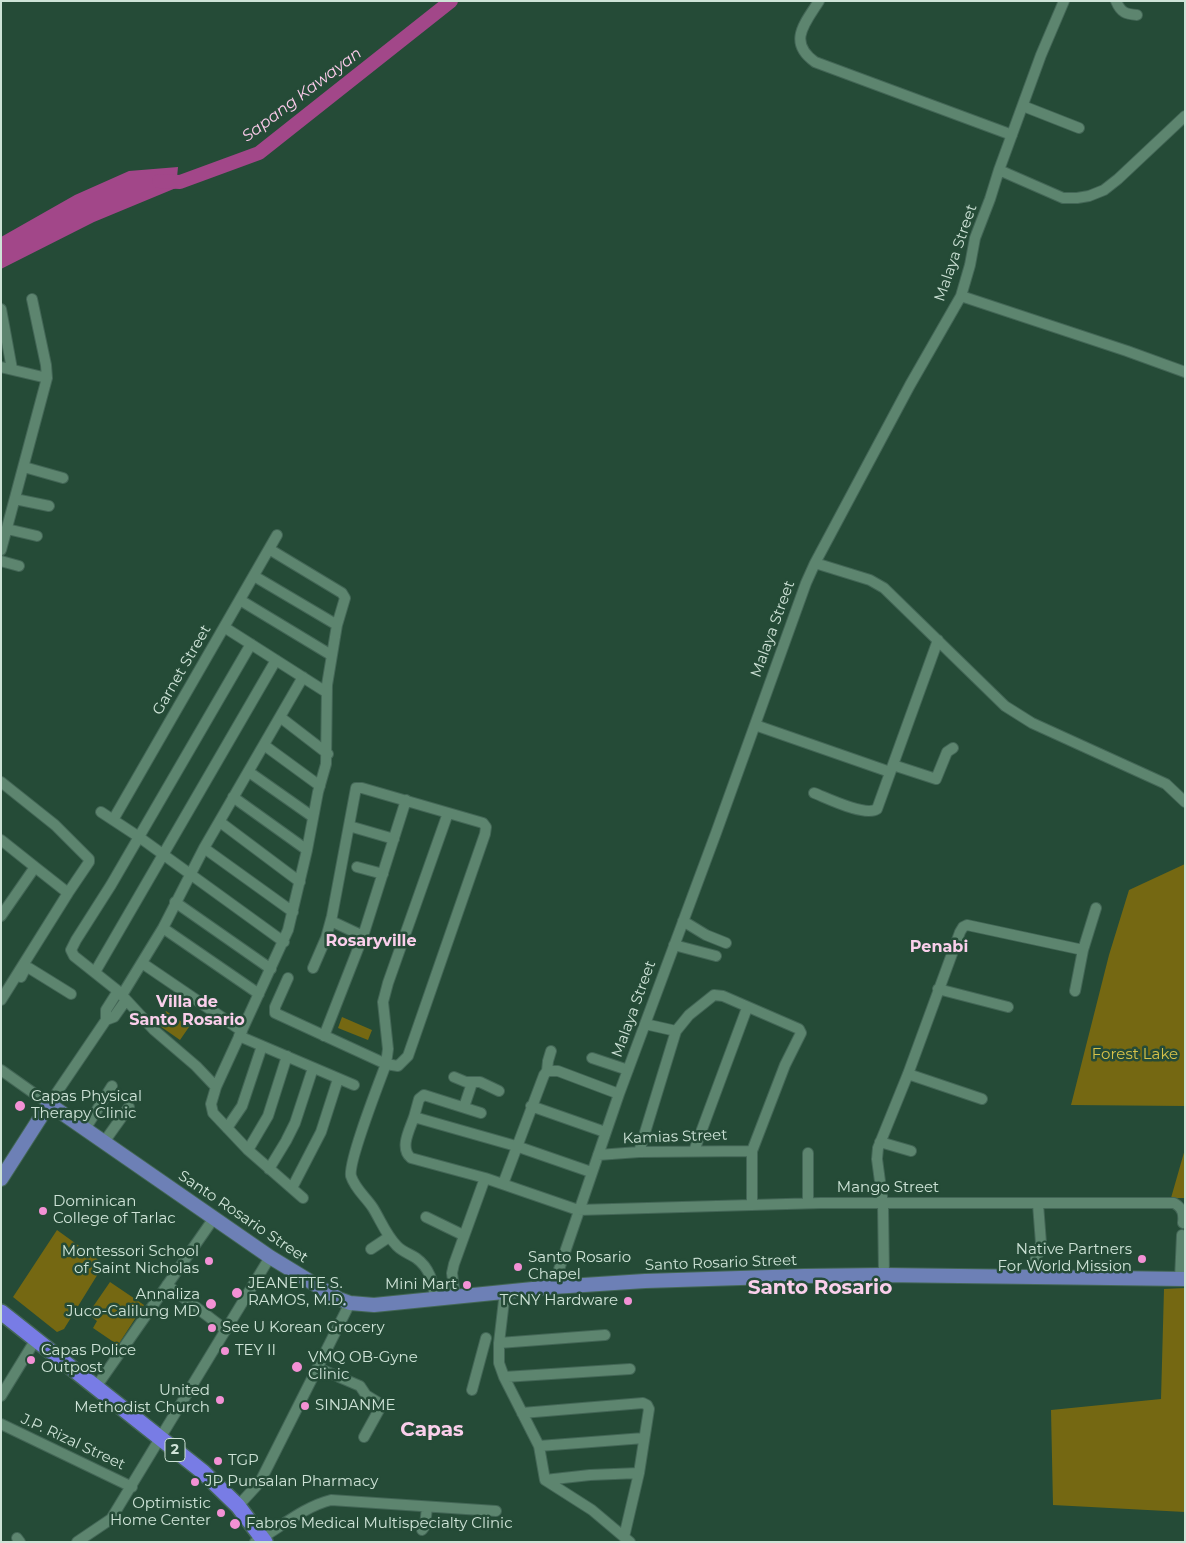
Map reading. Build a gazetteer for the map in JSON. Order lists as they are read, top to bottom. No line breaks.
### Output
{"streets":{"highway":["2"],"main road":["Santo Rosario Street"],"street":["Malaya Street","Garnet Street","Kamias Street","Mango Street","J.P. Rizal Street"]},"crossings":[["Malaya Street","Kamias Street"],["Malaya Street","Mango Street"],["Malaya Street","Santo Rosario Street"]],"districts":["Rosaryville","Penabi","Villa de Santo Rosario","Santo Rosario","Capas"],"water":["Sapang Kawayan"],"parks":["Forest Lake"],"places":["Capas Physical Therapy Clinic","Dominican College of Tarlac","Native Partners For World Mission","Montessori School of Saint Nicholas","Santo Rosario Chapel","Mini Mart","JEANETTE S. RAMOS, M.D.","TCNY Hardware","Annaliza Juco-Calilung MD","See U Korean Grocery","TEY II","Capas Police Outpost","VMQ OB-Gyne Clinic","United Methodist Church","SINJANME","TGP","JP Punsalan Pharmacy","Optimistic Home Center","Fabros Medical Multispecialty Clinic"]}
